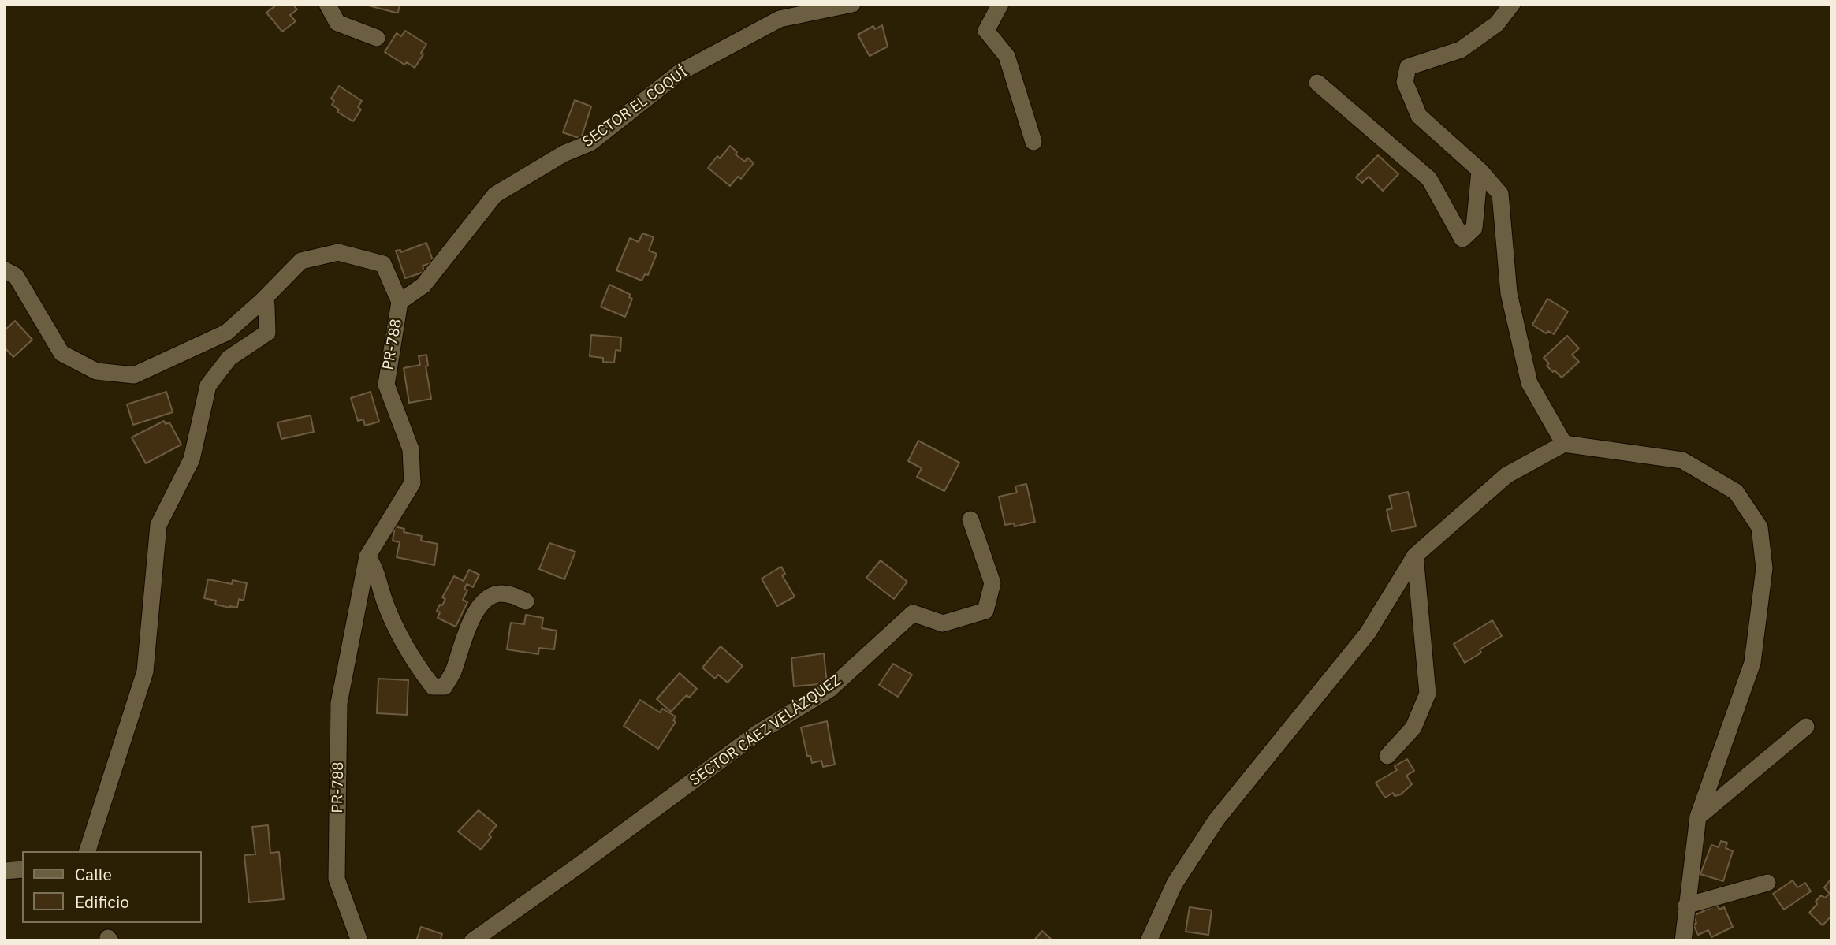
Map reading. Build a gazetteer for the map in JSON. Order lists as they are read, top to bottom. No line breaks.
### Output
{"streets":{"street":["SECTOR EL COQUÍ","PR-788","SECTOR CÁEZ VELÁZQUEZ"]},"crossings":[["SECTOR EL COQUÍ","PR-788"]],"legend":["Calle","Edificio"]}
